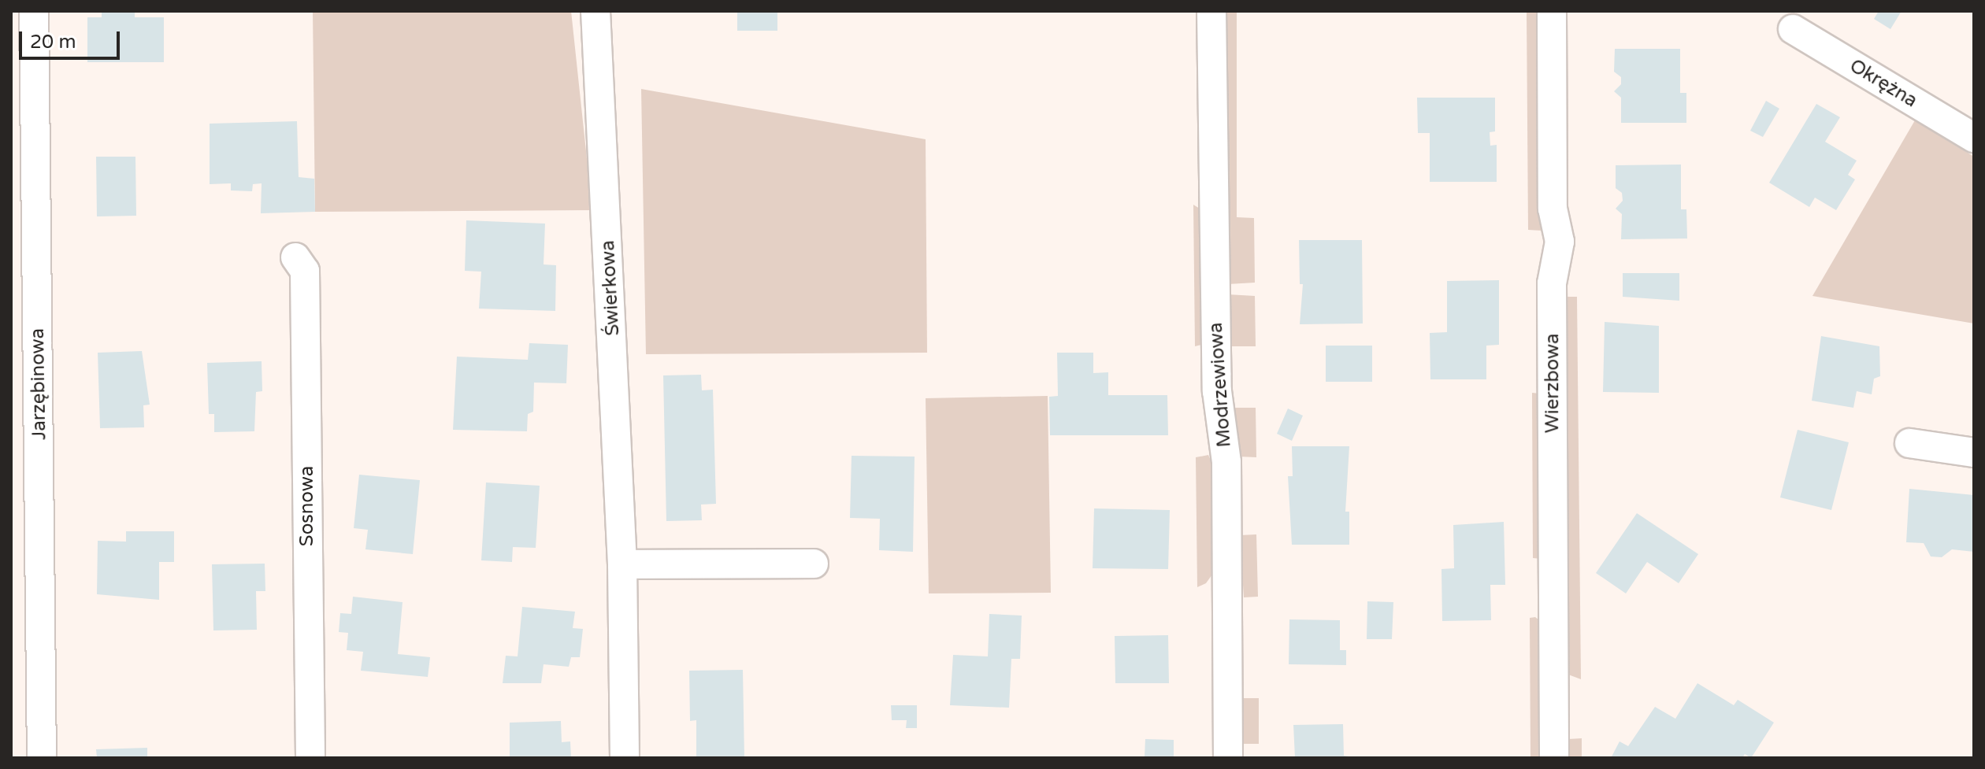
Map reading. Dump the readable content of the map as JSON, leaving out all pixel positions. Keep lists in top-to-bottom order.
{
  "streets": {
    "street": [
      "Okrężna",
      "Świerkowa",
      "Wierzbowa",
      "Jarzębinowa",
      "Modrzewiowa",
      "Sosnowa"
    ]
  },
  "scale_bar": "20 m"
}
